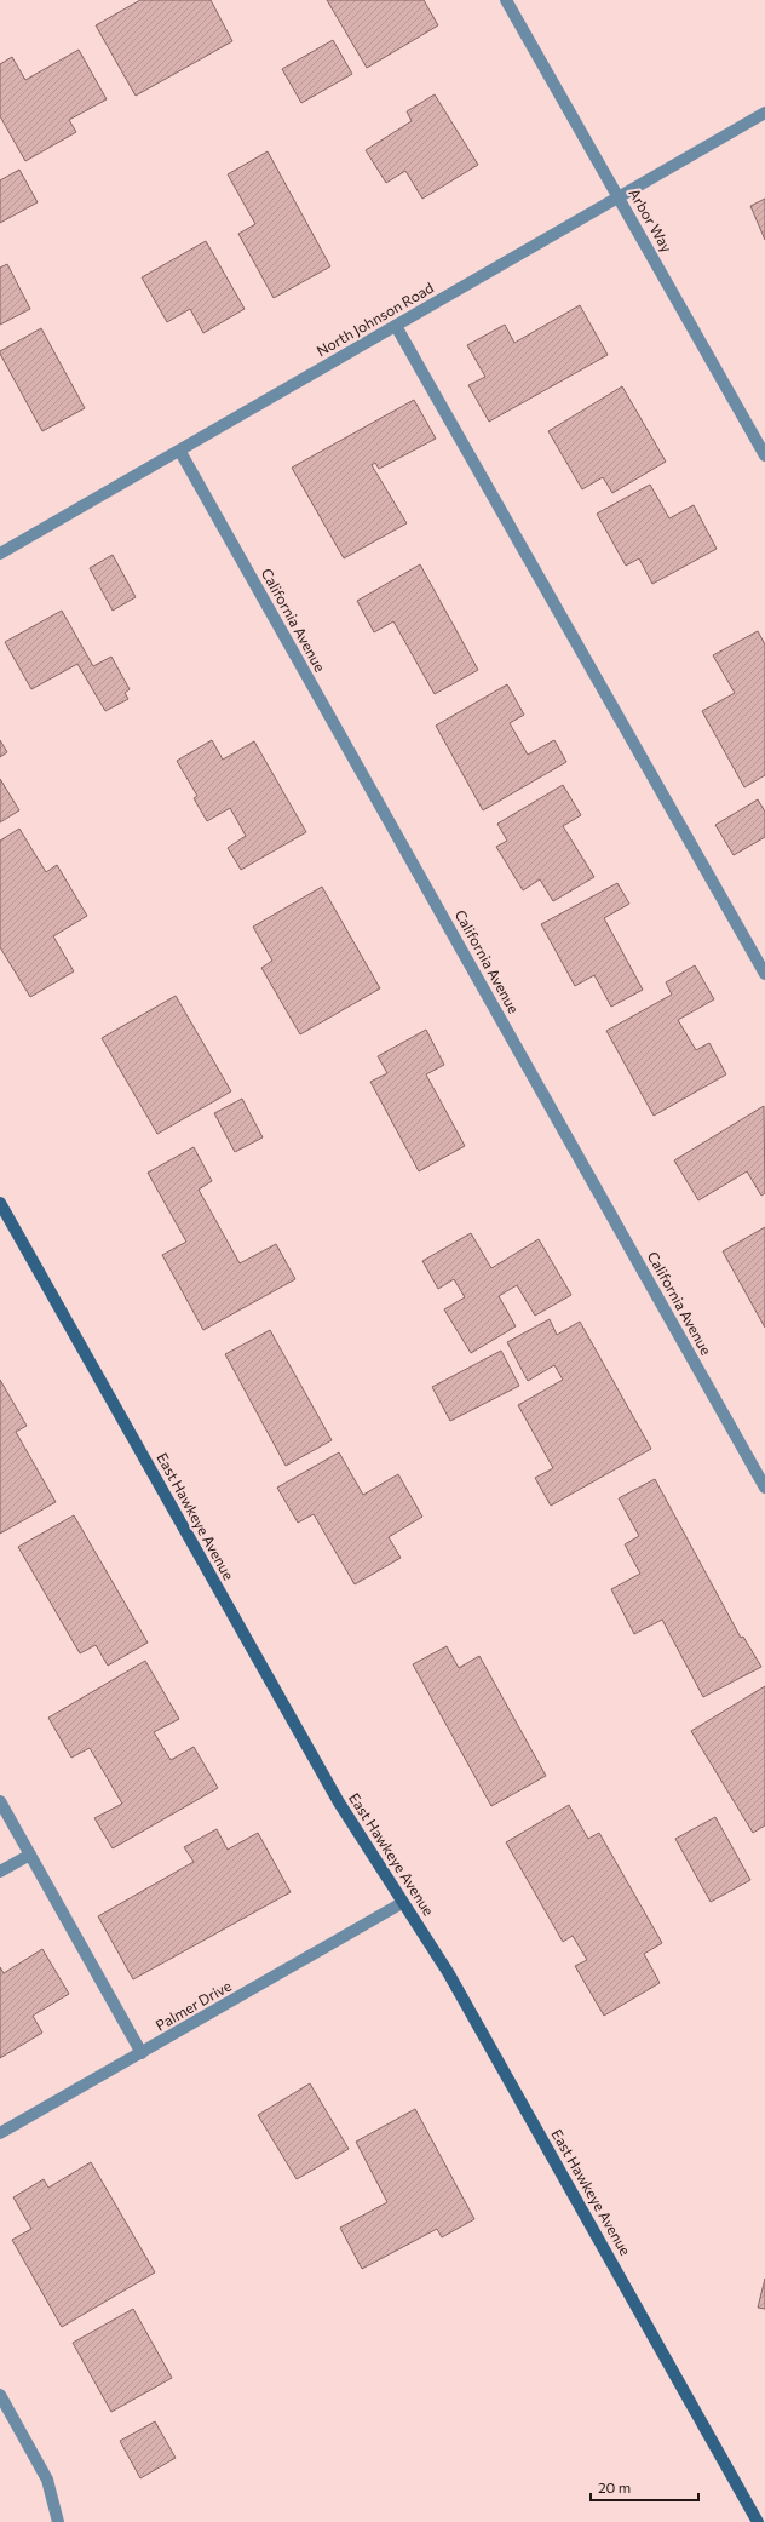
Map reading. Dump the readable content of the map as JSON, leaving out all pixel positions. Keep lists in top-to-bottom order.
{
  "streets": {
    "street": [
      "Arbor Way",
      "North Johnson Road",
      "California Avenue",
      "East Hawkeye Avenue",
      "Palmer Drive"
    ]
  },
  "crossings": [
    ["Arbor Way", "North Johnson Road"],
    ["North Johnson Road", "California Avenue"],
    ["East Hawkeye Avenue", "Palmer Drive"]
  ],
  "scale_bar": "20 m"
}
